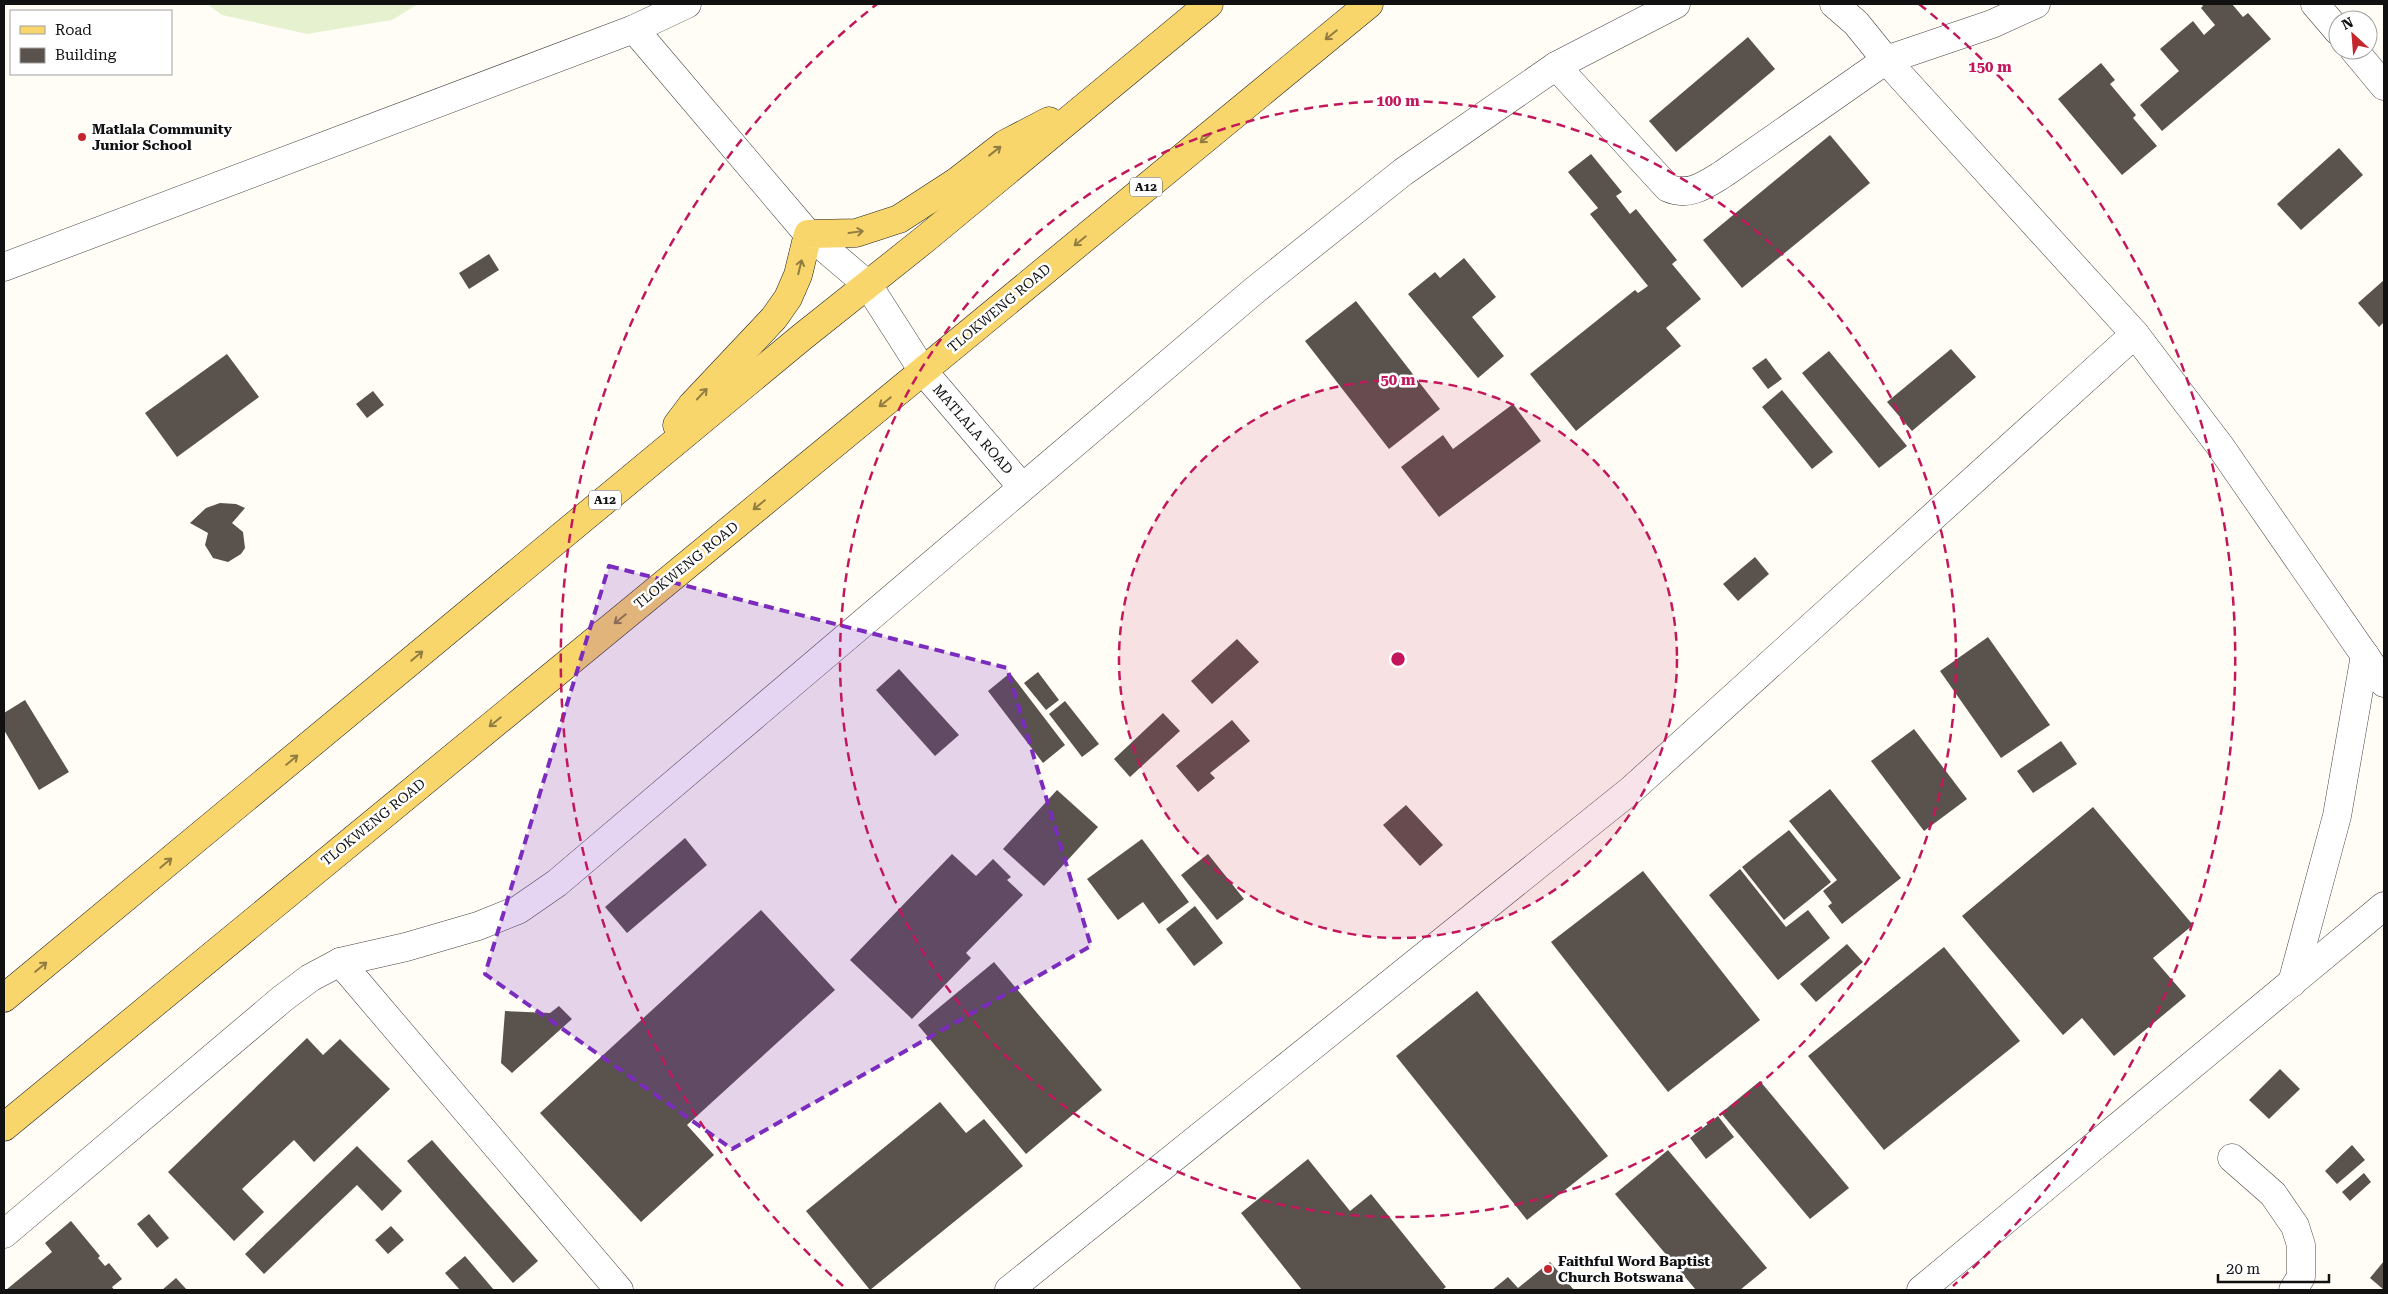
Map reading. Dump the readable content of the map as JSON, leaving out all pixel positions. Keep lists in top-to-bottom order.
{
  "streets": {
    "main road": ["A12", "TLOKWENG ROAD"],
    "street": ["MATLALA ROAD"]
  },
  "crossings": [
    ["A12", "MATLALA ROAD"],
    ["TLOKWENG ROAD", "MATLALA ROAD"]
  ],
  "places": ["Matlala Community Junior School", "Faithful Word Baptist Church Botswana"],
  "legend": ["Road", "Building"],
  "scale_bar": "20 m",
  "north": "top left",
  "rings": ["150 m", "100 m", "50 m"]
}
